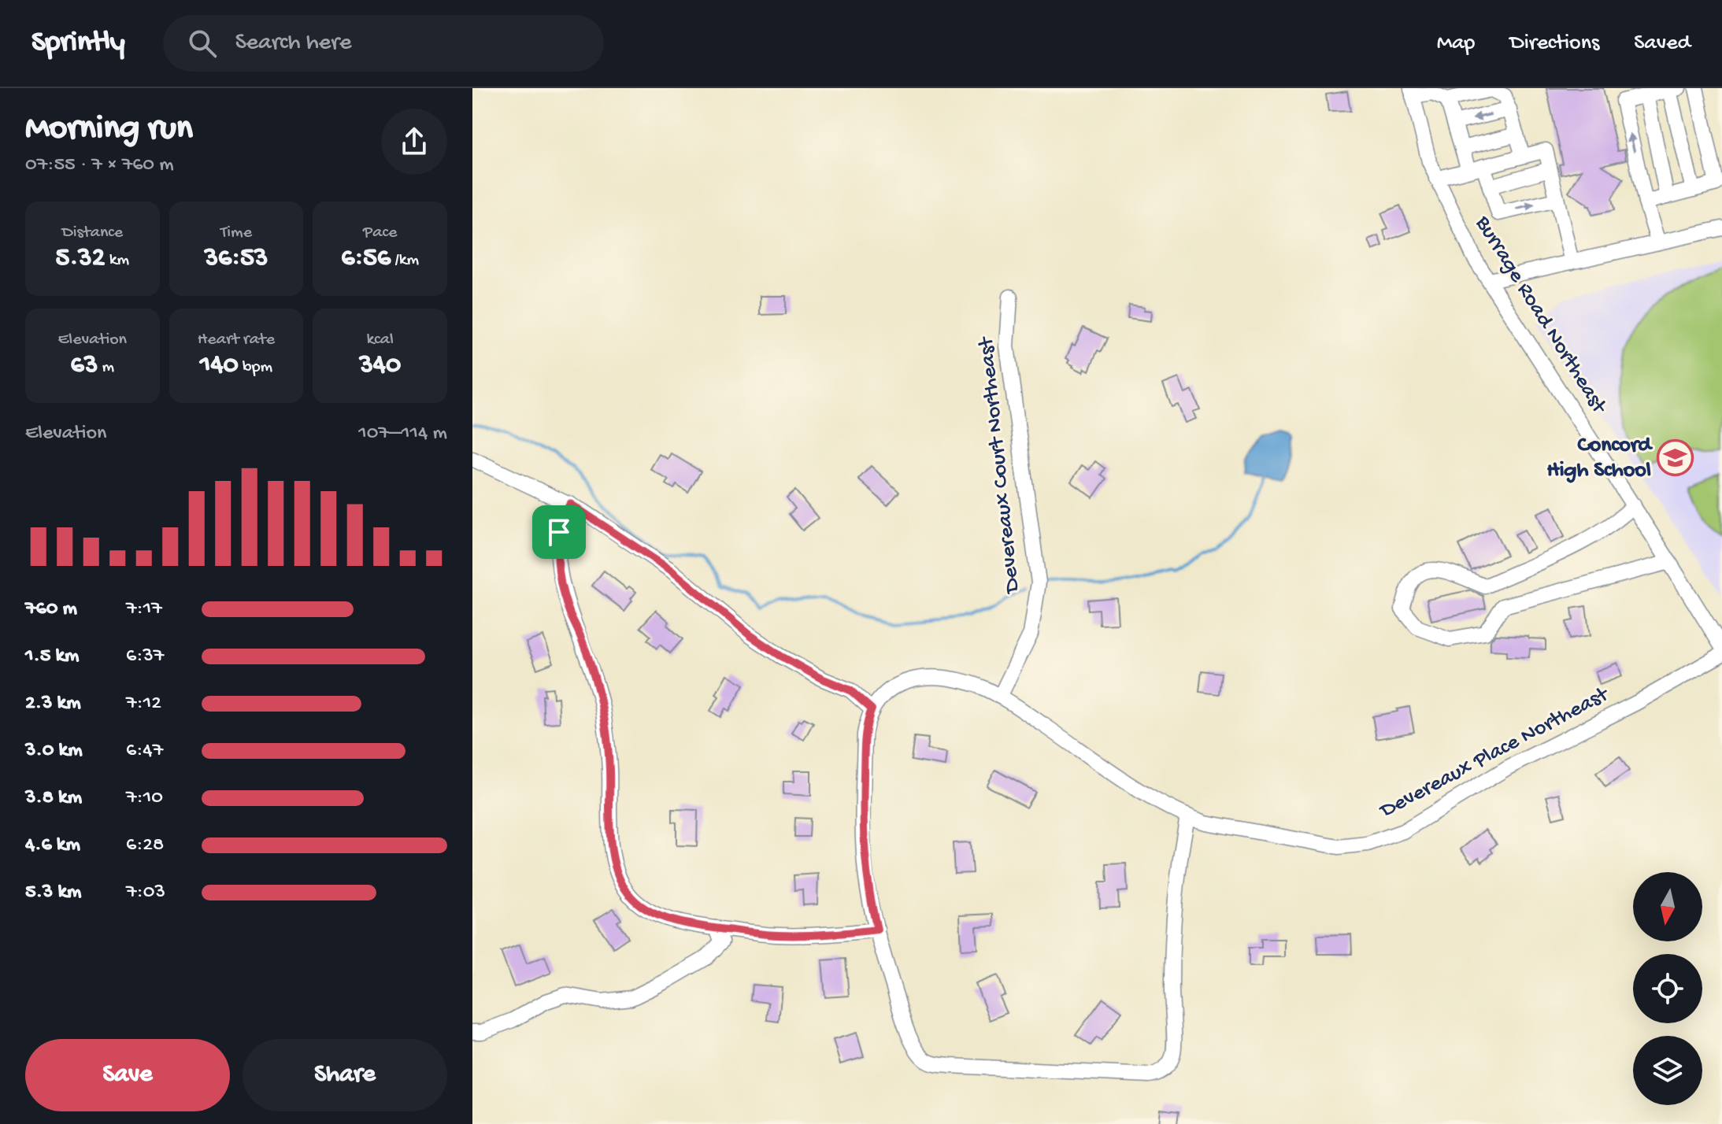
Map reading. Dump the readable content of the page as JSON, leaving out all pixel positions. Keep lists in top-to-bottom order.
{
  "streets": {
    "street": ["Burrage Road Northeast", "Devereaux Court Northeast", "Devereaux Place Northeast"]
  },
  "crossings": [
    ["Devereaux Court Northeast", "Devereaux Place Northeast"]
  ],
  "places": {
    "school or university": ["Concord High School"]
  },
  "north": "bottom",
  "page": {
    "header": "Sprintly",
    "search": "Search here",
    "nav": ["Map", "Directions", "Saved"],
    "heading": ["Morning run", "07:55 · 7 × 760 m"],
    "stats": [
      ["Distance", "5.32 km"],
      ["Time", "36:53"],
      ["Pace", "6:56 /km"],
      ["Elevation", "63 m"],
      ["Heart rate", "140 bpm"],
      ["kcal", "340"]
    ],
    "chart": ["Elevation", "107–114 m"],
    "list": [
      {
        "name": "760 m",
        "note": "7:17"
      },
      {
        "name": "1.5 km",
        "note": "6:37"
      },
      {
        "name": "2.3 km",
        "note": "7:12"
      },
      {
        "name": "3.0 km",
        "note": "6:47"
      },
      {
        "name": "3.8 km",
        "note": "7:10"
      },
      {
        "name": "4.6 km",
        "note": "6:28"
      },
      {
        "name": "5.3 km",
        "note": "7:03"
      }
    ],
    "buttons": ["Save", "Share"]
  }
}
